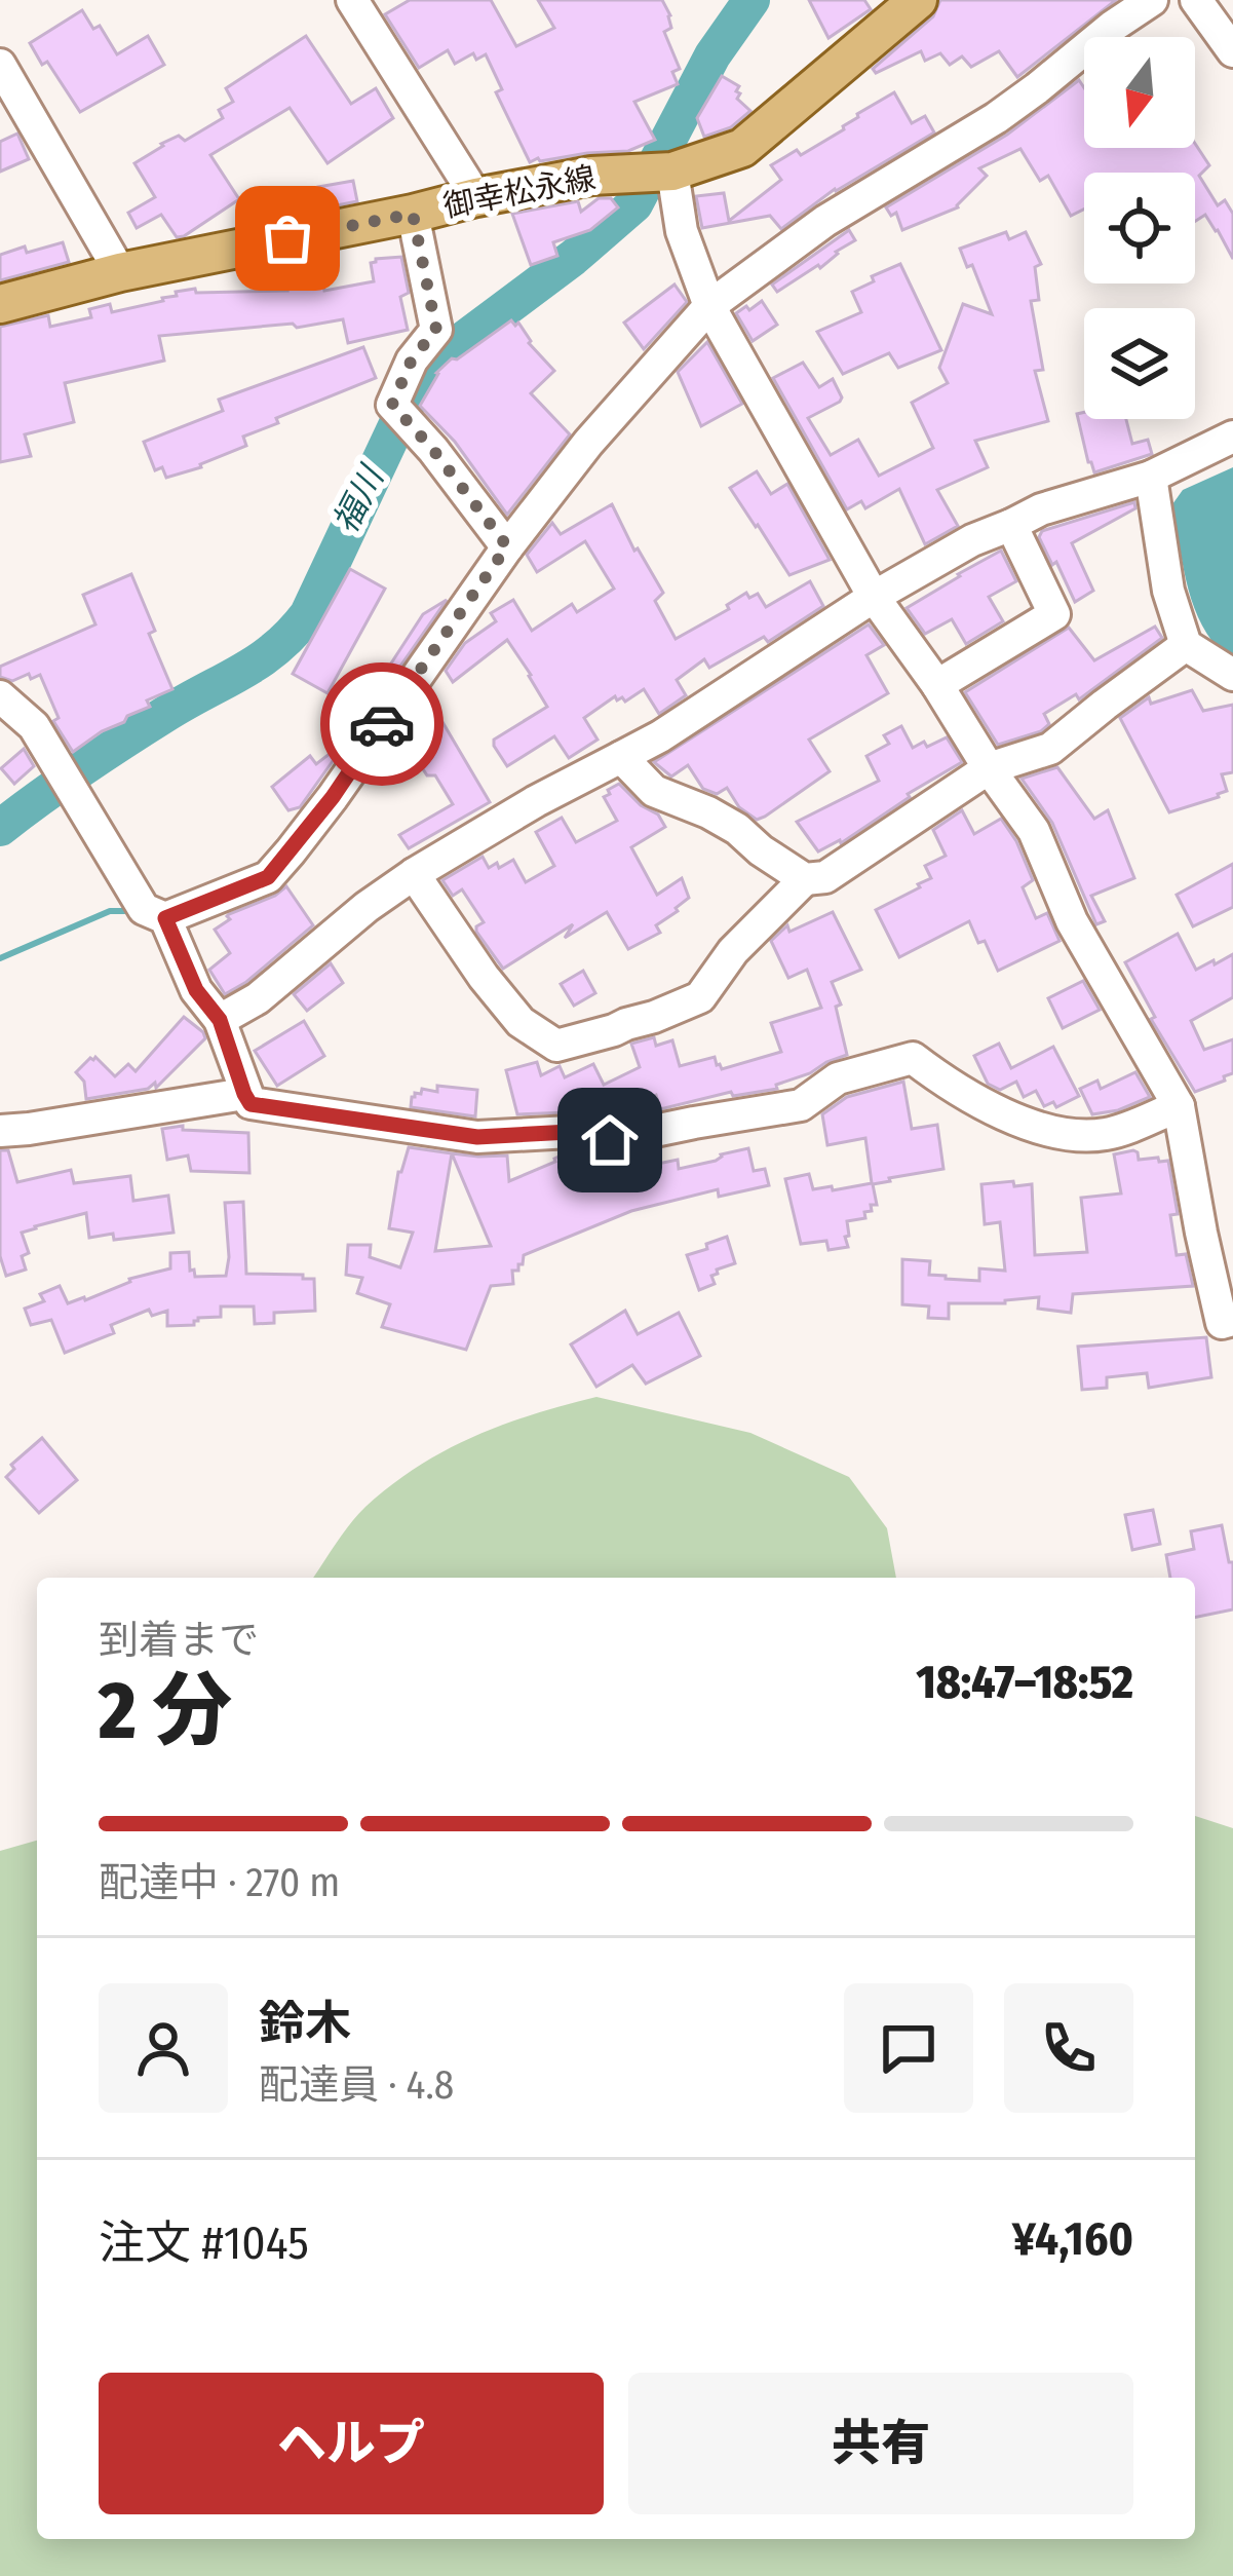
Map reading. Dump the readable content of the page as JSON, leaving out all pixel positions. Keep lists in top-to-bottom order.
{
  "streets": {
    "main road": ["御幸松永線"]
  },
  "water": ["福川"],
  "north": "bottom",
  "page": {
    "heading": ["2 分", "到着まで", "18:47–18:52"],
    "panel": [
      "鈴木",
      "配達員 · 4.8",
      "注文 #1045",
      "¥4,160"
    ],
    "bar": "配達中 · 270 m",
    "buttons": ["ヘルプ", "共有"]
  }
}
